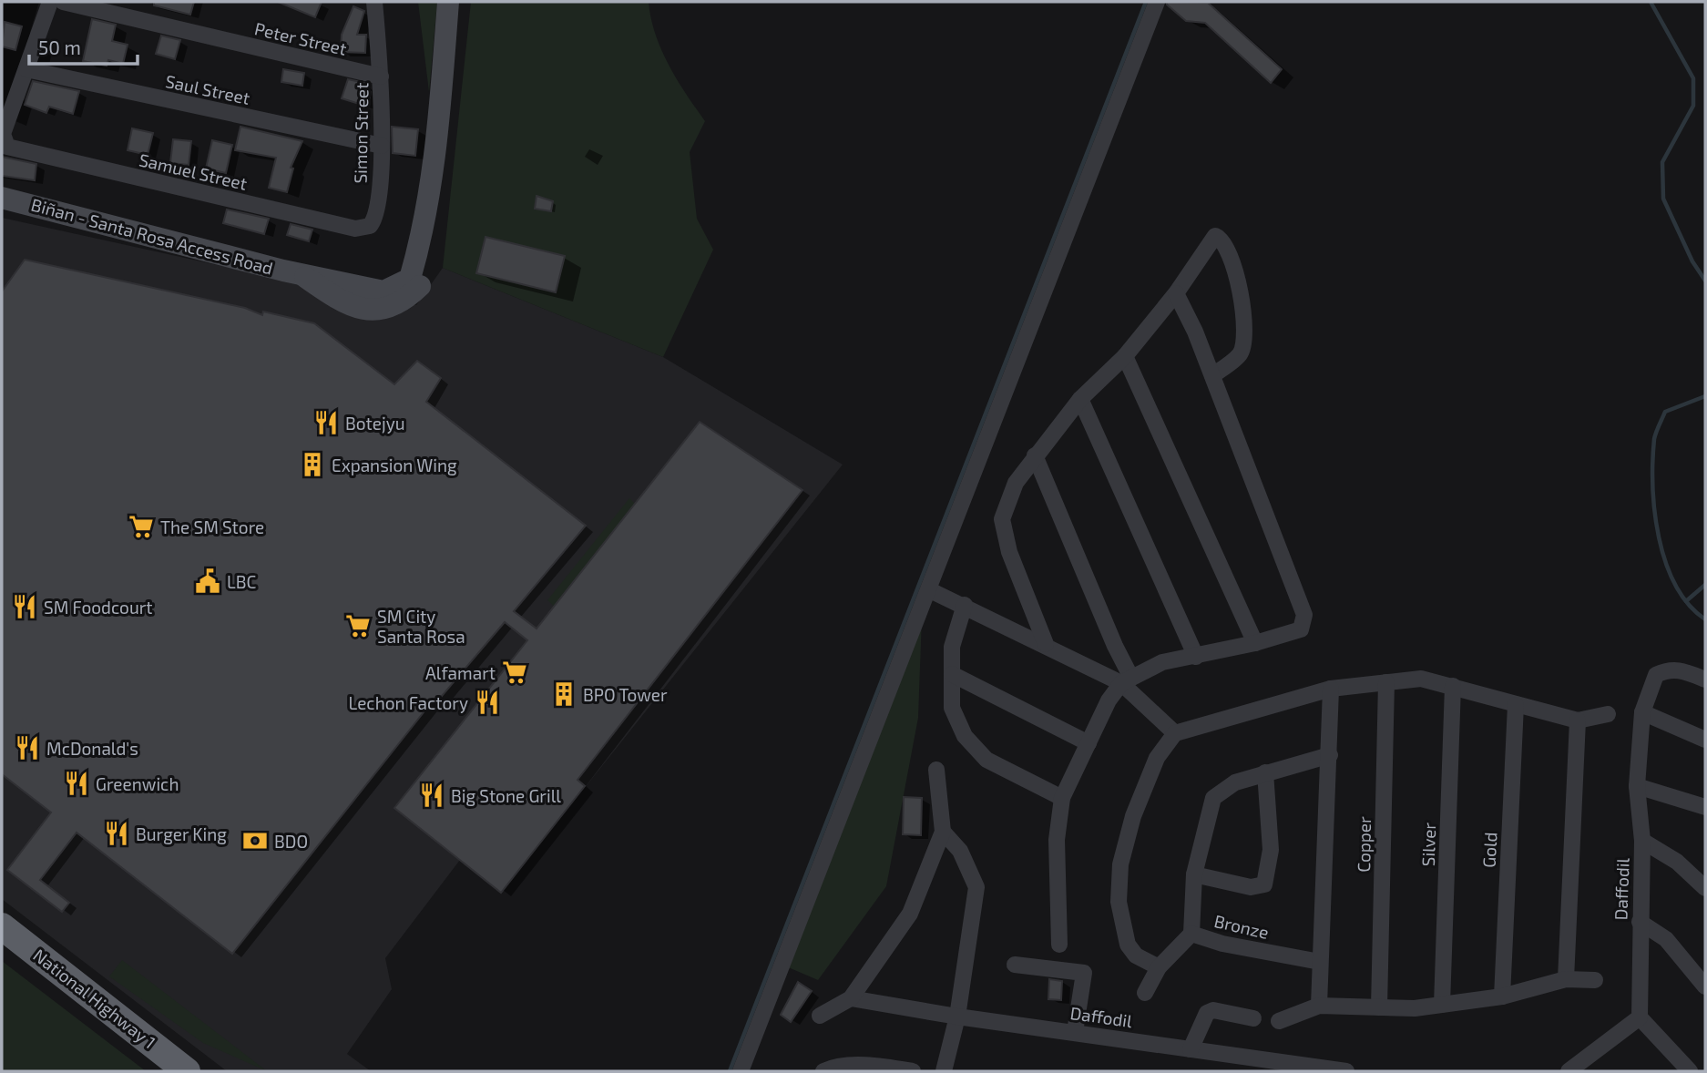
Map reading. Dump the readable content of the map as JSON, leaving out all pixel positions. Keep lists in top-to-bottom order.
{
  "streets": {
    "highway": ["National Highway 1"],
    "main road": ["Biñan - Santa Rosa Access Road"],
    "street": [
      "Peter Street",
      "Saul Street",
      "Simon Street",
      "Samuel Street",
      "Copper",
      "Silver",
      "Gold",
      "Daffodil",
      "Bronze"
    ]
  },
  "crossings": [
    ["Peter Street", "Simon Street"],
    ["Saul Street", "Simon Street"],
    ["Saul Street", "Samuel Street"],
    ["Simon Street", "Samuel Street"]
  ],
  "places": {
    "restaurant": [
      "Botejyu",
      "SM Foodcourt",
      "Lechon Factory",
      "McDonald's",
      "Greenwich",
      "Big Stone Grill",
      "Burger King"
    ],
    "building": ["Expansion Wing", "BPO Tower"],
    "supermarket": ["The SM Store", "SM City Santa Rosa", "Alfamart"],
    "public building": ["LBC"],
    "bank": ["BDO"]
  },
  "scale_bar": "50 m"
}
